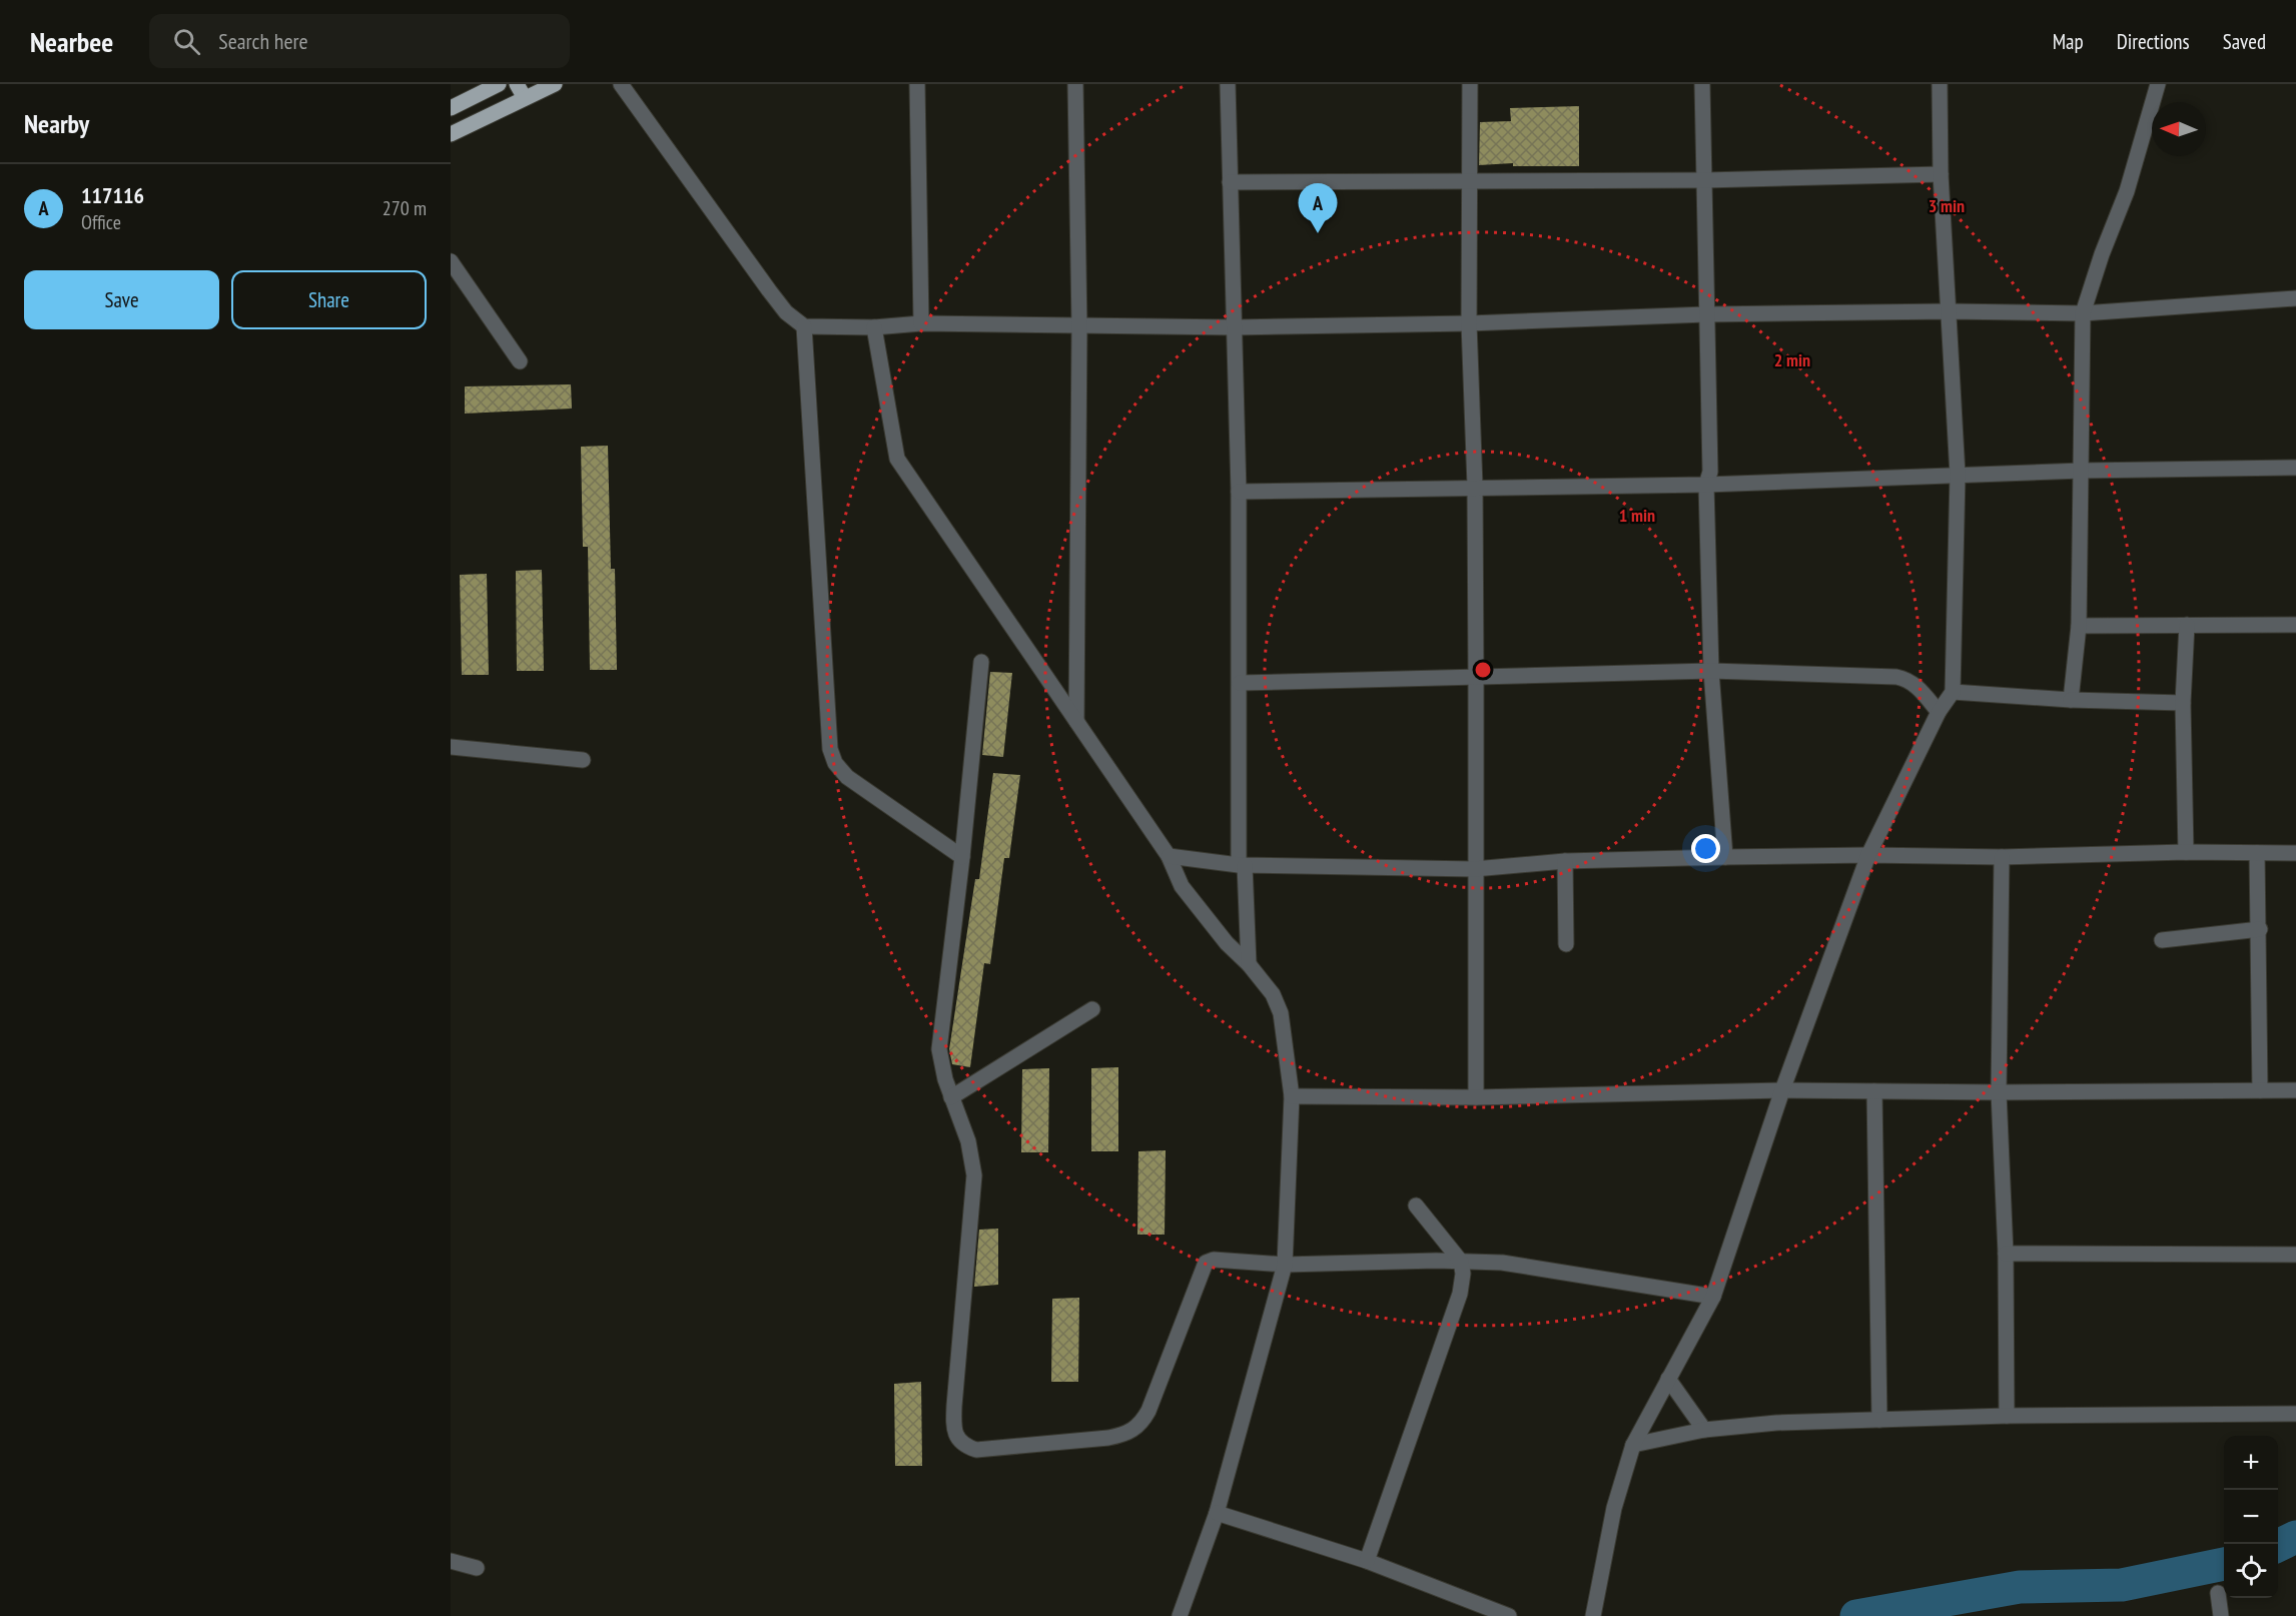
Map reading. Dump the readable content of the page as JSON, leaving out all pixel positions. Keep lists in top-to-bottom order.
{
  "north": "left",
  "page": {
    "header": "Nearbee",
    "search": "Search here",
    "nav": ["Map", "Directions", "Saved"],
    "heading": "Nearby",
    "list": [
      {
        "mark": "A",
        "name": "117116",
        "note": "Office",
        "value": "270 m"
      }
    ],
    "pins": "A",
    "buttons": ["Save", "Share"],
    "map_buttons": ["+", "−"]
  },
  "rings": ["3 min", "2 min", "1 min"]
}
